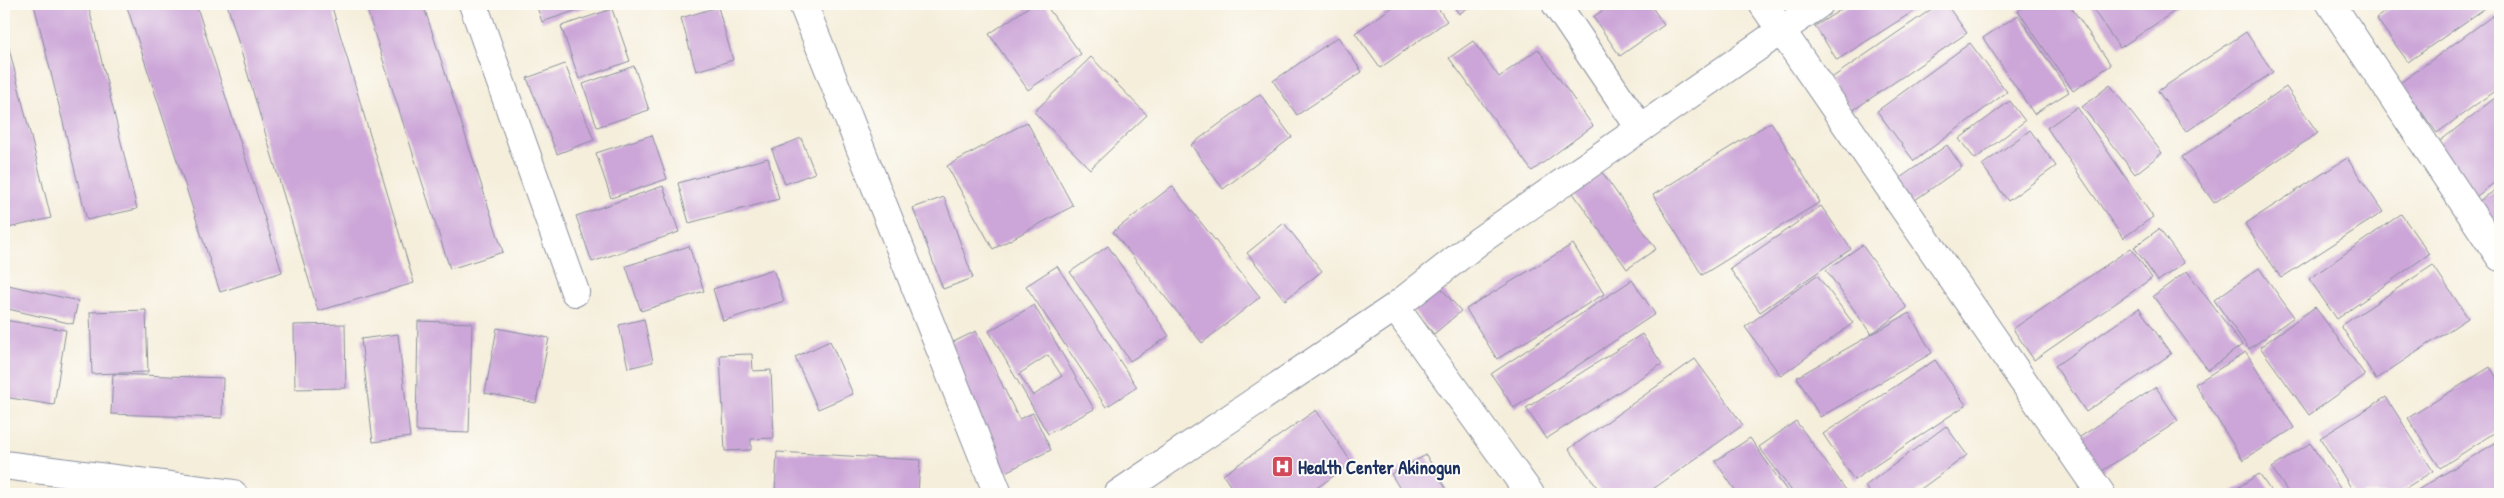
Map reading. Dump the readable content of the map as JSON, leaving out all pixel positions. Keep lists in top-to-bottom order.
{
  "places": {
    "hospital": ["Health Center Akinogun"]
  }
}
